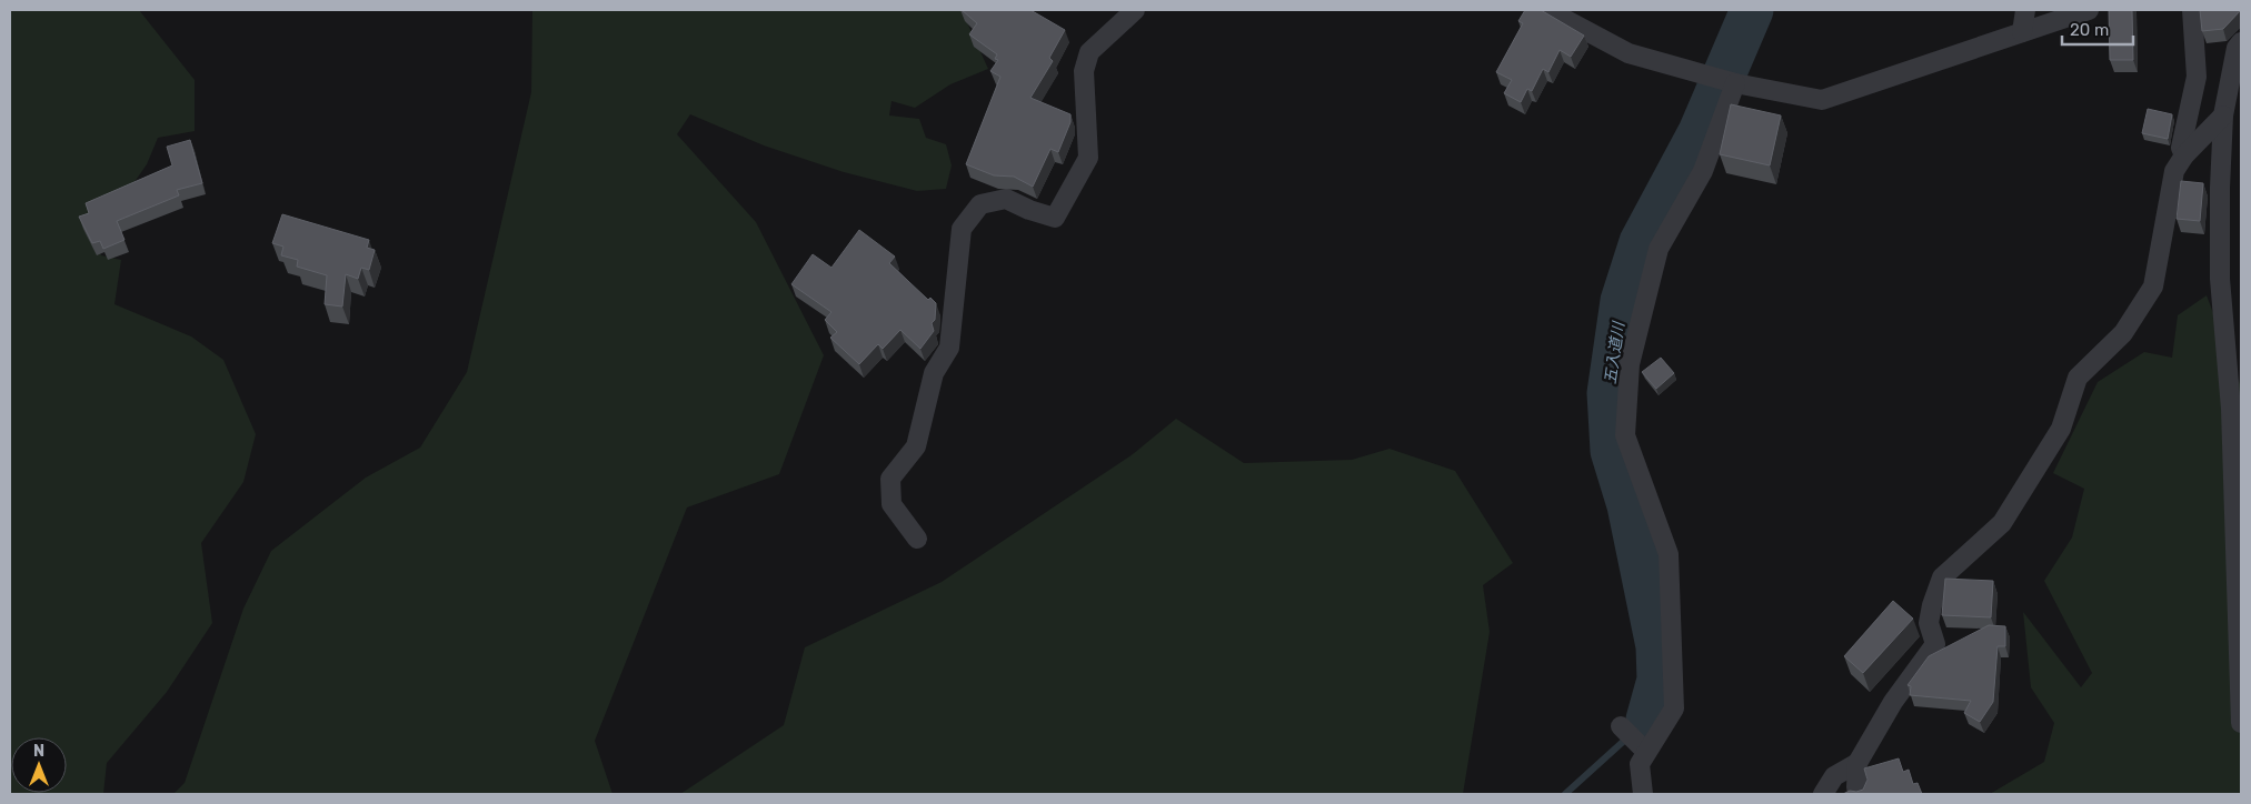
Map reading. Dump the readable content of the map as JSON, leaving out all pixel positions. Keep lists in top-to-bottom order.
{
  "water": ["五入道川"],
  "scale_bar": "20 m",
  "north": "top"
}
